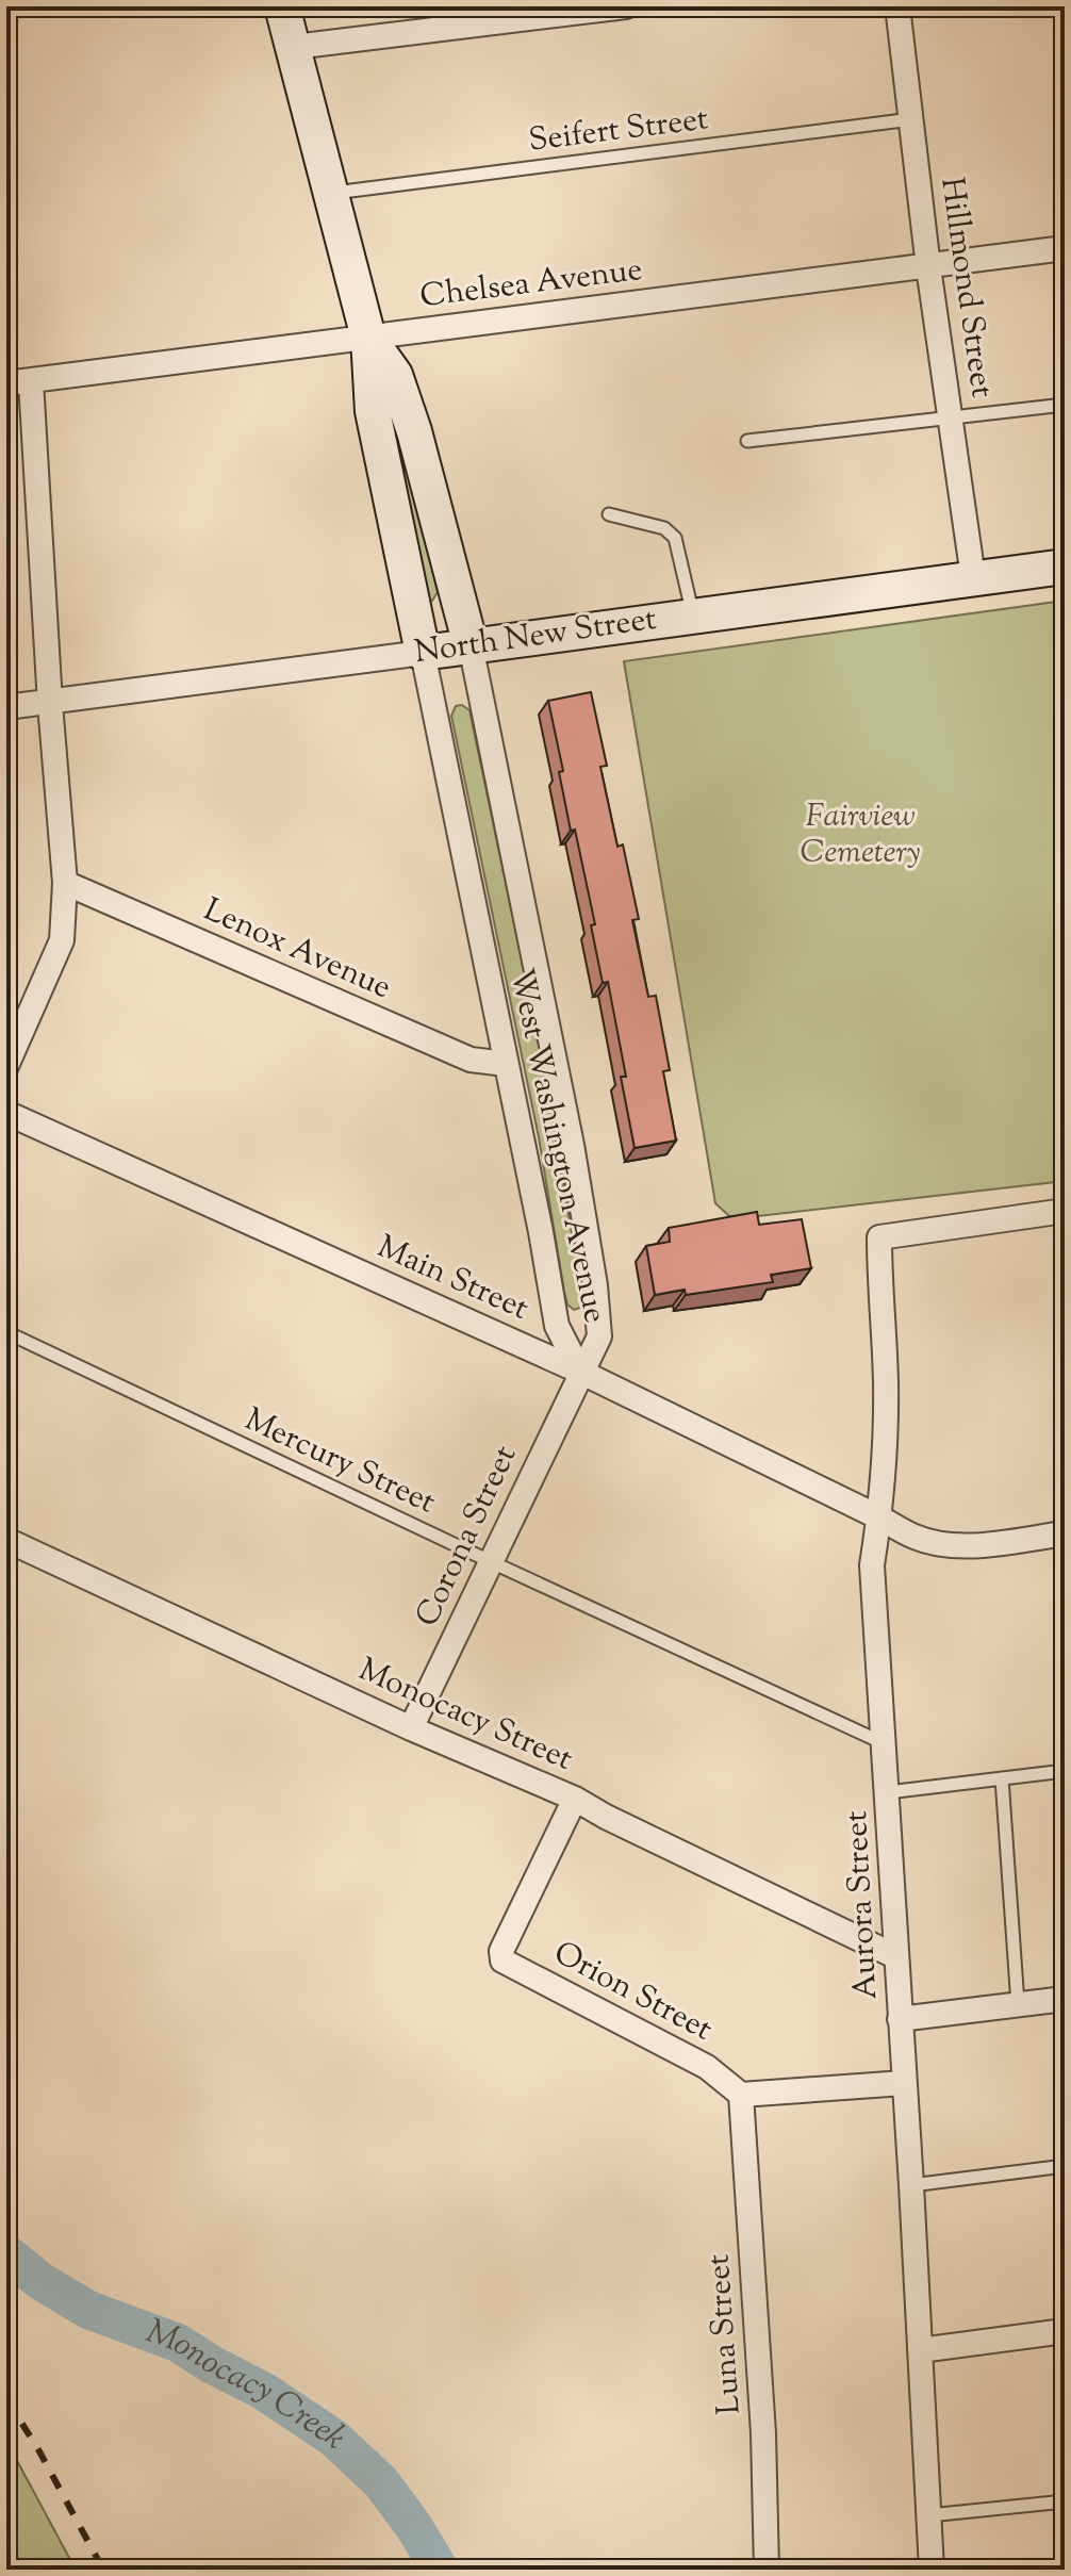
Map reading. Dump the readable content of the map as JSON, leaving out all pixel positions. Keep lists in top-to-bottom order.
{
  "streets": {
    "street": [
      "Chelsea Avenue",
      "Hillmond Street",
      "North New Street",
      "Lenox Avenue",
      "West Washington Avenue",
      "Main Street",
      "Corona Street",
      "Monocacy Street",
      "Aurora Street",
      "Orion Street",
      "Luna Street"
    ],
    "lane": ["Seifert Street", "Mercury Street"]
  },
  "crossings": [
    ["Seifert Street", "Hillmond Street"],
    ["Chelsea Avenue", "Hillmond Street"],
    ["Hillmond Street", "North New Street"],
    ["North New Street", "West Washington Avenue"],
    ["Lenox Avenue", "West Washington Avenue"],
    ["West Washington Avenue", "Main Street"],
    ["West Washington Avenue", "Corona Street"],
    ["Main Street", "Corona Street"],
    ["Main Street", "Aurora Street"],
    ["Mercury Street", "Corona Street"],
    ["Mercury Street", "Aurora Street"],
    ["Corona Street", "Monocacy Street"],
    ["Monocacy Street", "Aurora Street"],
    ["Monocacy Street", "Orion Street"],
    ["Orion Street", "Luna Street"]
  ],
  "water": ["Monocacy Creek"],
  "parks": ["Fairview Cemetery"]
}
